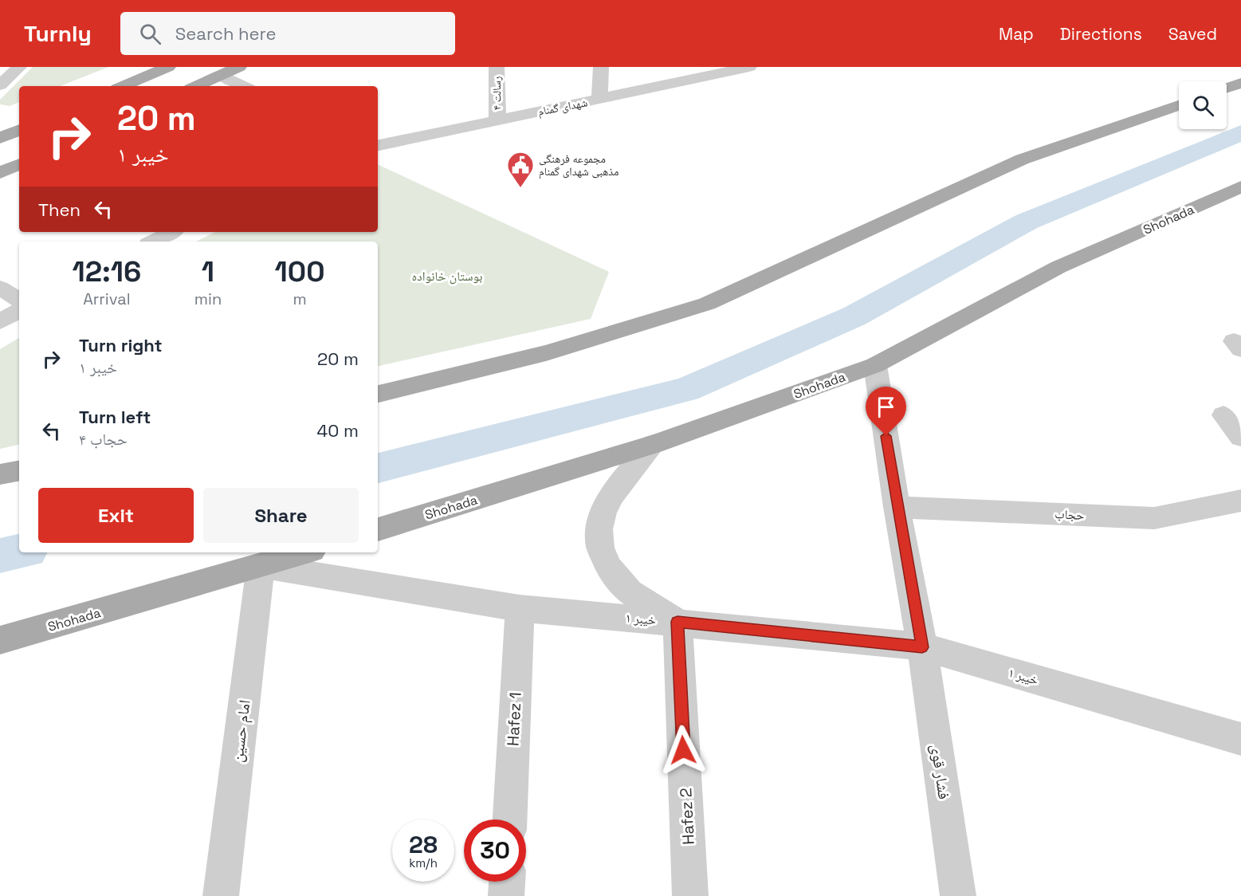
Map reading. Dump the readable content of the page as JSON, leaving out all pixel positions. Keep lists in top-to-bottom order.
{
  "streets": {
    "main road": ["Shohada"],
    "street": [
      "رسالت ۴",
      "شهدای گمنام",
      "حجاب",
      "خیبر ۱",
      "Hafez 1",
      "امام حسین",
      "فشار قوی",
      "Hafez 2"
    ]
  },
  "crossings": [
    ["رسالت ۴", "شهدای گمنام"],
    ["Shohada", "خیبر ۱"],
    ["Shohada", "امام حسین"],
    ["Shohada", "فشار قوی"],
    ["حجاب", "فشار قوی"],
    ["خیبر ۱", "Hafez 1"],
    ["خیبر ۱", "امام حسین"],
    ["خیبر ۱", "فشار قوی"],
    ["خیبر ۱", "Hafez 2"]
  ],
  "parks": ["بوستان خانواده"],
  "places": {
    "public building": ["مجموعه فرهنگی مذهبی شهدای گمنام"]
  },
  "page": {
    "header": "Turnly",
    "search": "Search here",
    "nav": ["Map", "Directions", "Saved"],
    "turn": ["20 m", "خیبر ۱"],
    "then": "Then",
    "eta": [
      "12:16",
      "Arrival",
      "1",
      "min",
      "100",
      "m"
    ],
    "list": [
      {
        "name": "Turn right",
        "note": "خیبر ۱",
        "value": "20 m"
      },
      {
        "name": "Turn left",
        "note": "حجاب ۴",
        "value": "40 m"
      }
    ],
    "buttons": ["Exit", "Share"],
    "speed": "28 km/h",
    "limit": "30"
  }
}
